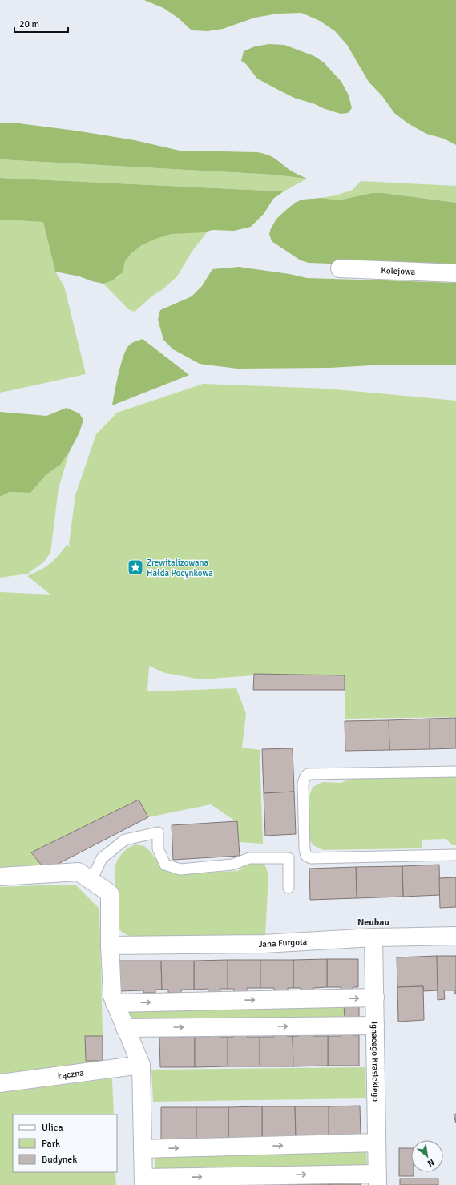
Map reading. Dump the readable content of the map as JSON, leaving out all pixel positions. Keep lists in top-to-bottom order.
{
  "streets": {
    "street": [
      "Kolejowa",
      "Jana Furgoła",
      "Ignacego Krasickiego",
      "Łączna"
    ]
  },
  "crossings": [
    ["Jana Furgoła", "Ignacego Krasickiego"]
  ],
  "districts": ["Neubau"],
  "places": {
    "place": ["Zrewitalizowana Hałda Pocynkowa"]
  },
  "legend": ["Ulica", "Park", "Budynek"],
  "scale_bar": "20 m",
  "north": "bottom right"
}
